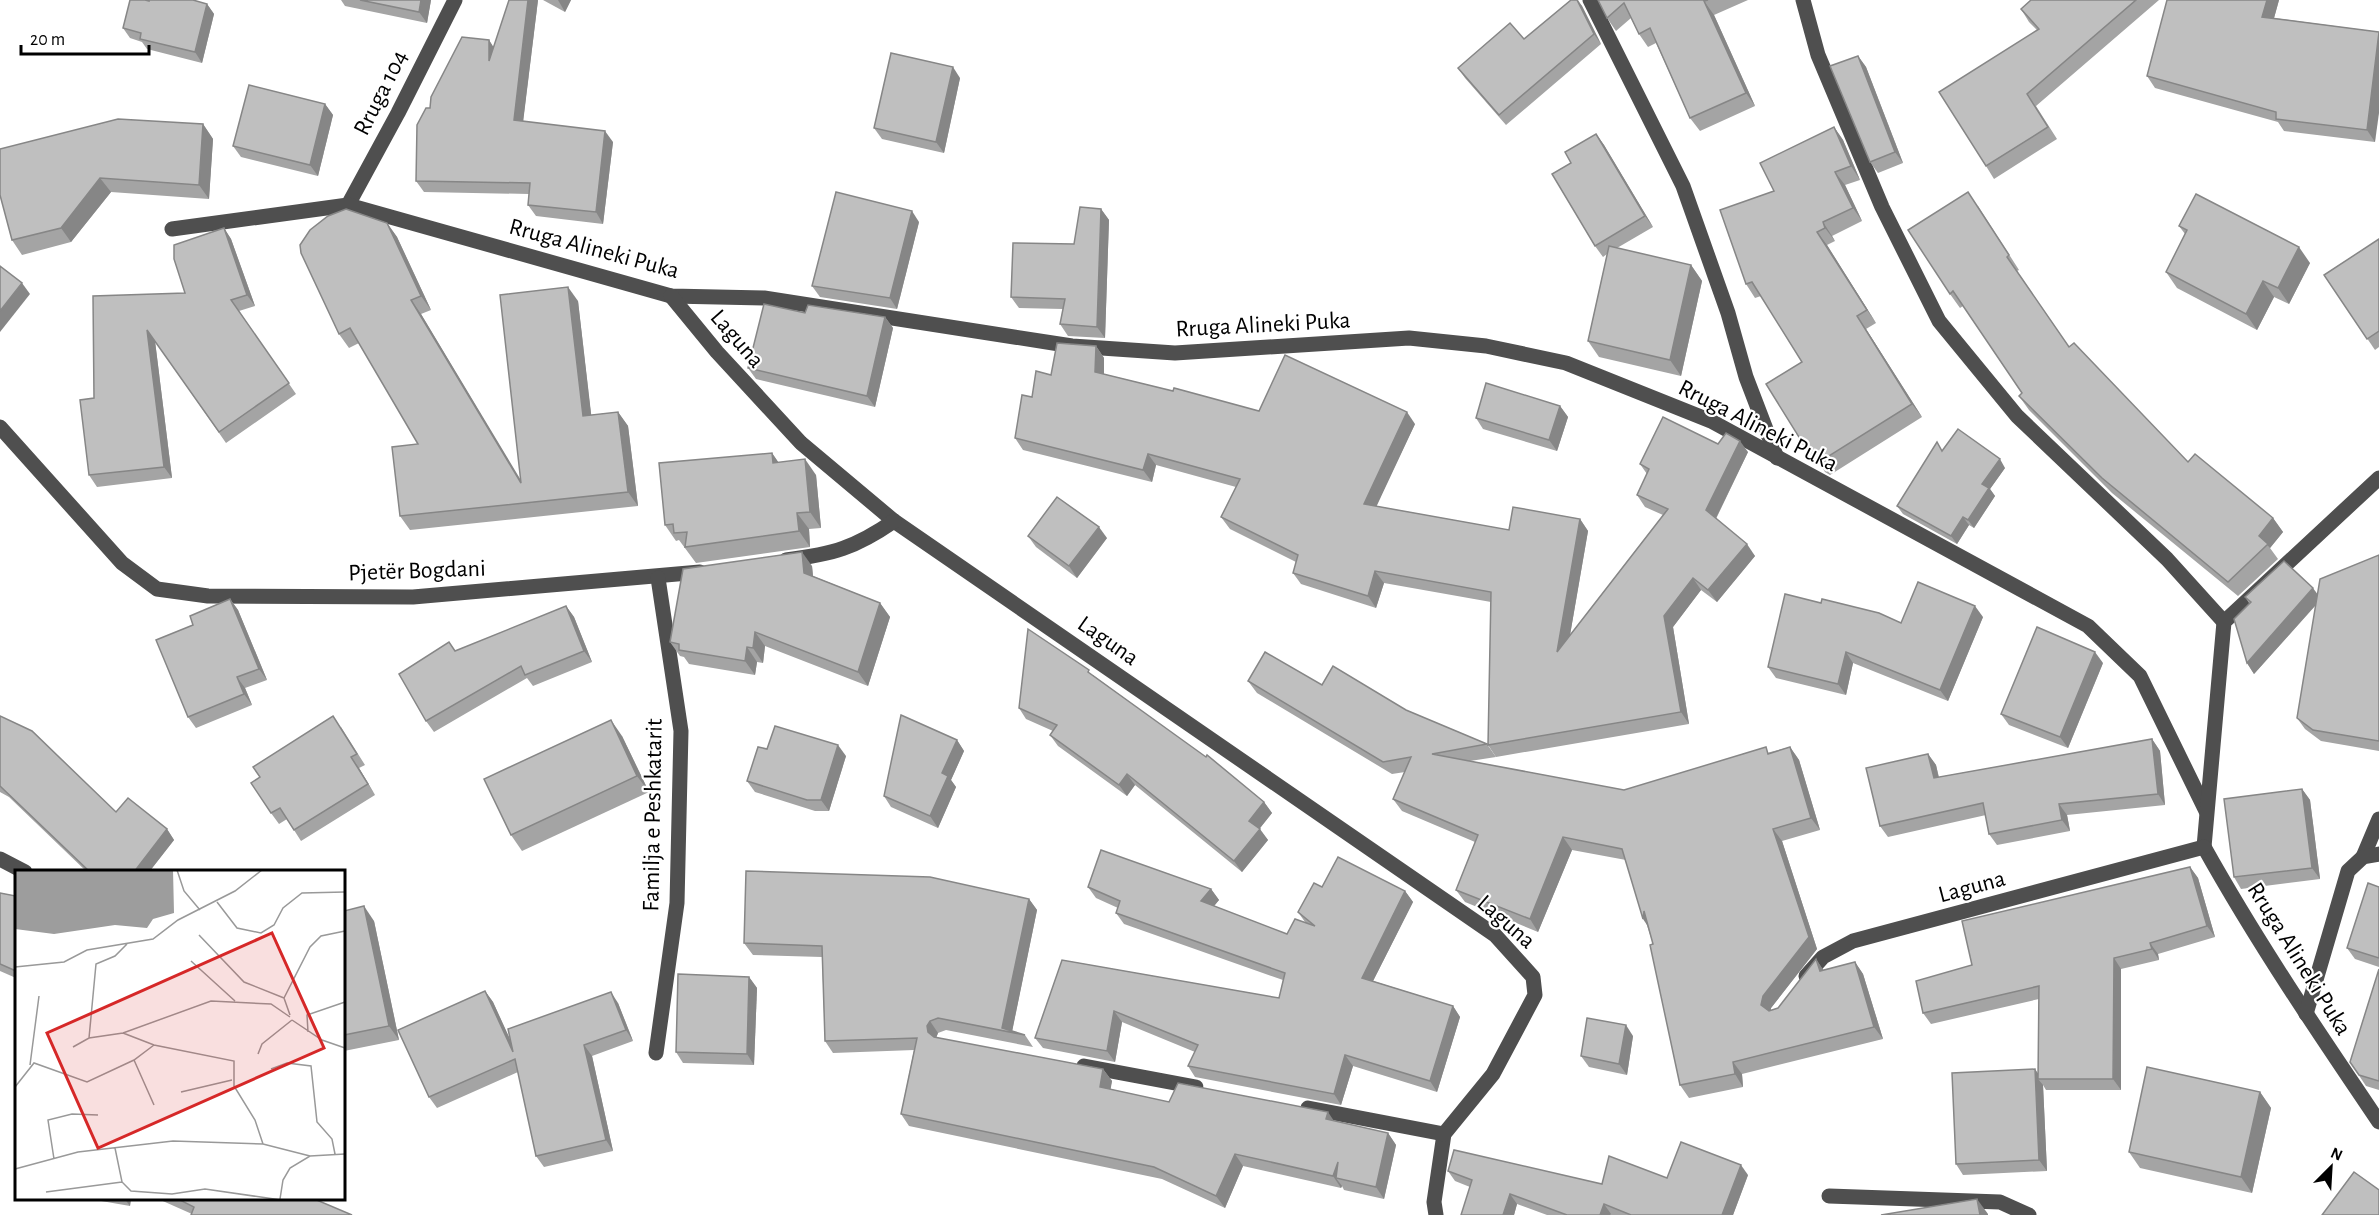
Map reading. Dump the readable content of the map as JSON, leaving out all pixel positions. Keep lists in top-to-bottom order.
{
  "streets": {
    "street": [
      "Rruga 104",
      "Rruga Alineki Puka",
      "Laguna",
      "Pjetër Bogdani",
      "Familja e Peshkatarit"
    ]
  },
  "crossings": [
    ["Rruga 104", "Rruga Alineki Puka"],
    ["Rruga Alineki Puka", "Laguna"],
    ["Pjetër Bogdani", "Familja e Peshkatarit"]
  ],
  "scale_bar": "20 m",
  "north": "top right"
}
